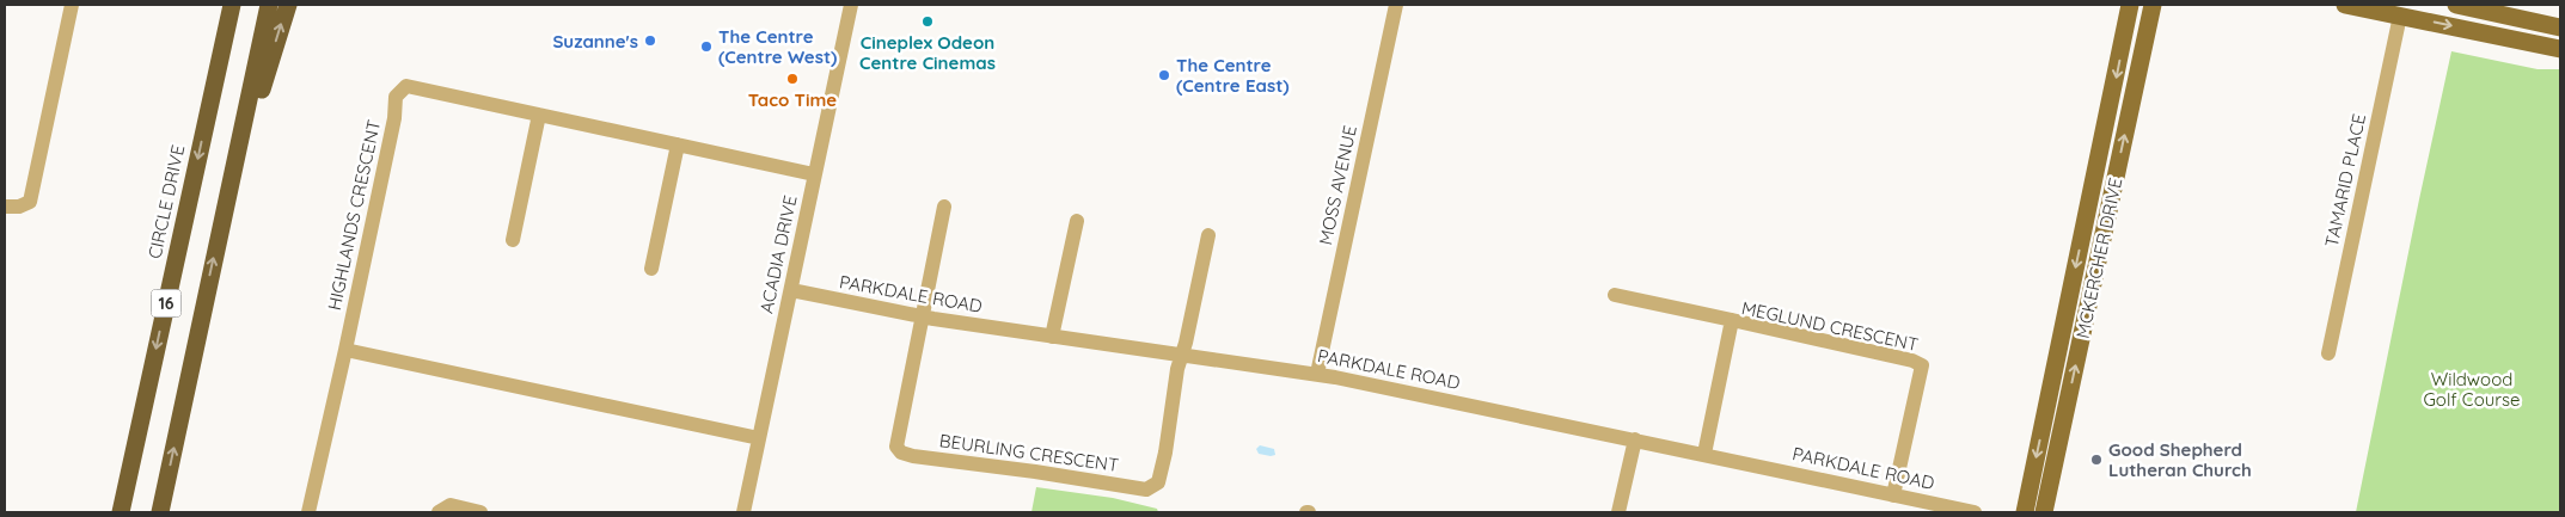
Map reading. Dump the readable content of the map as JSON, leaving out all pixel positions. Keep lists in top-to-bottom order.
{
  "streets": {
    "highway": ["CIRCLE DRIVE", "16"],
    "main road": ["MCKERCHER DRIVE"],
    "street": [
      "TAMARID PLACE",
      "MOSS AVENUE",
      "HIGHLANDS CRESCENT",
      "ACADIA DRIVE",
      "PARKDALE ROAD",
      "MEGLUND CRESCENT",
      "BEURLING CRESCENT"
    ]
  },
  "crossings": [
    ["MOSS AVENUE", "PARKDALE ROAD"],
    ["HIGHLANDS CRESCENT", "ACADIA DRIVE"],
    ["ACADIA DRIVE", "PARKDALE ROAD"],
    ["PARKDALE ROAD", "MEGLUND CRESCENT"],
    ["PARKDALE ROAD", "BEURLING CRESCENT"]
  ],
  "parks": ["Wildwood Golf Course"],
  "places": [
    "Cineplex Odeon Centre Cinemas",
    "Suzanne's",
    "The Centre (Centre West)",
    "The Centre (Centre East)",
    "Taco Time",
    "Good Shepherd Lutheran Church"
  ]
}
